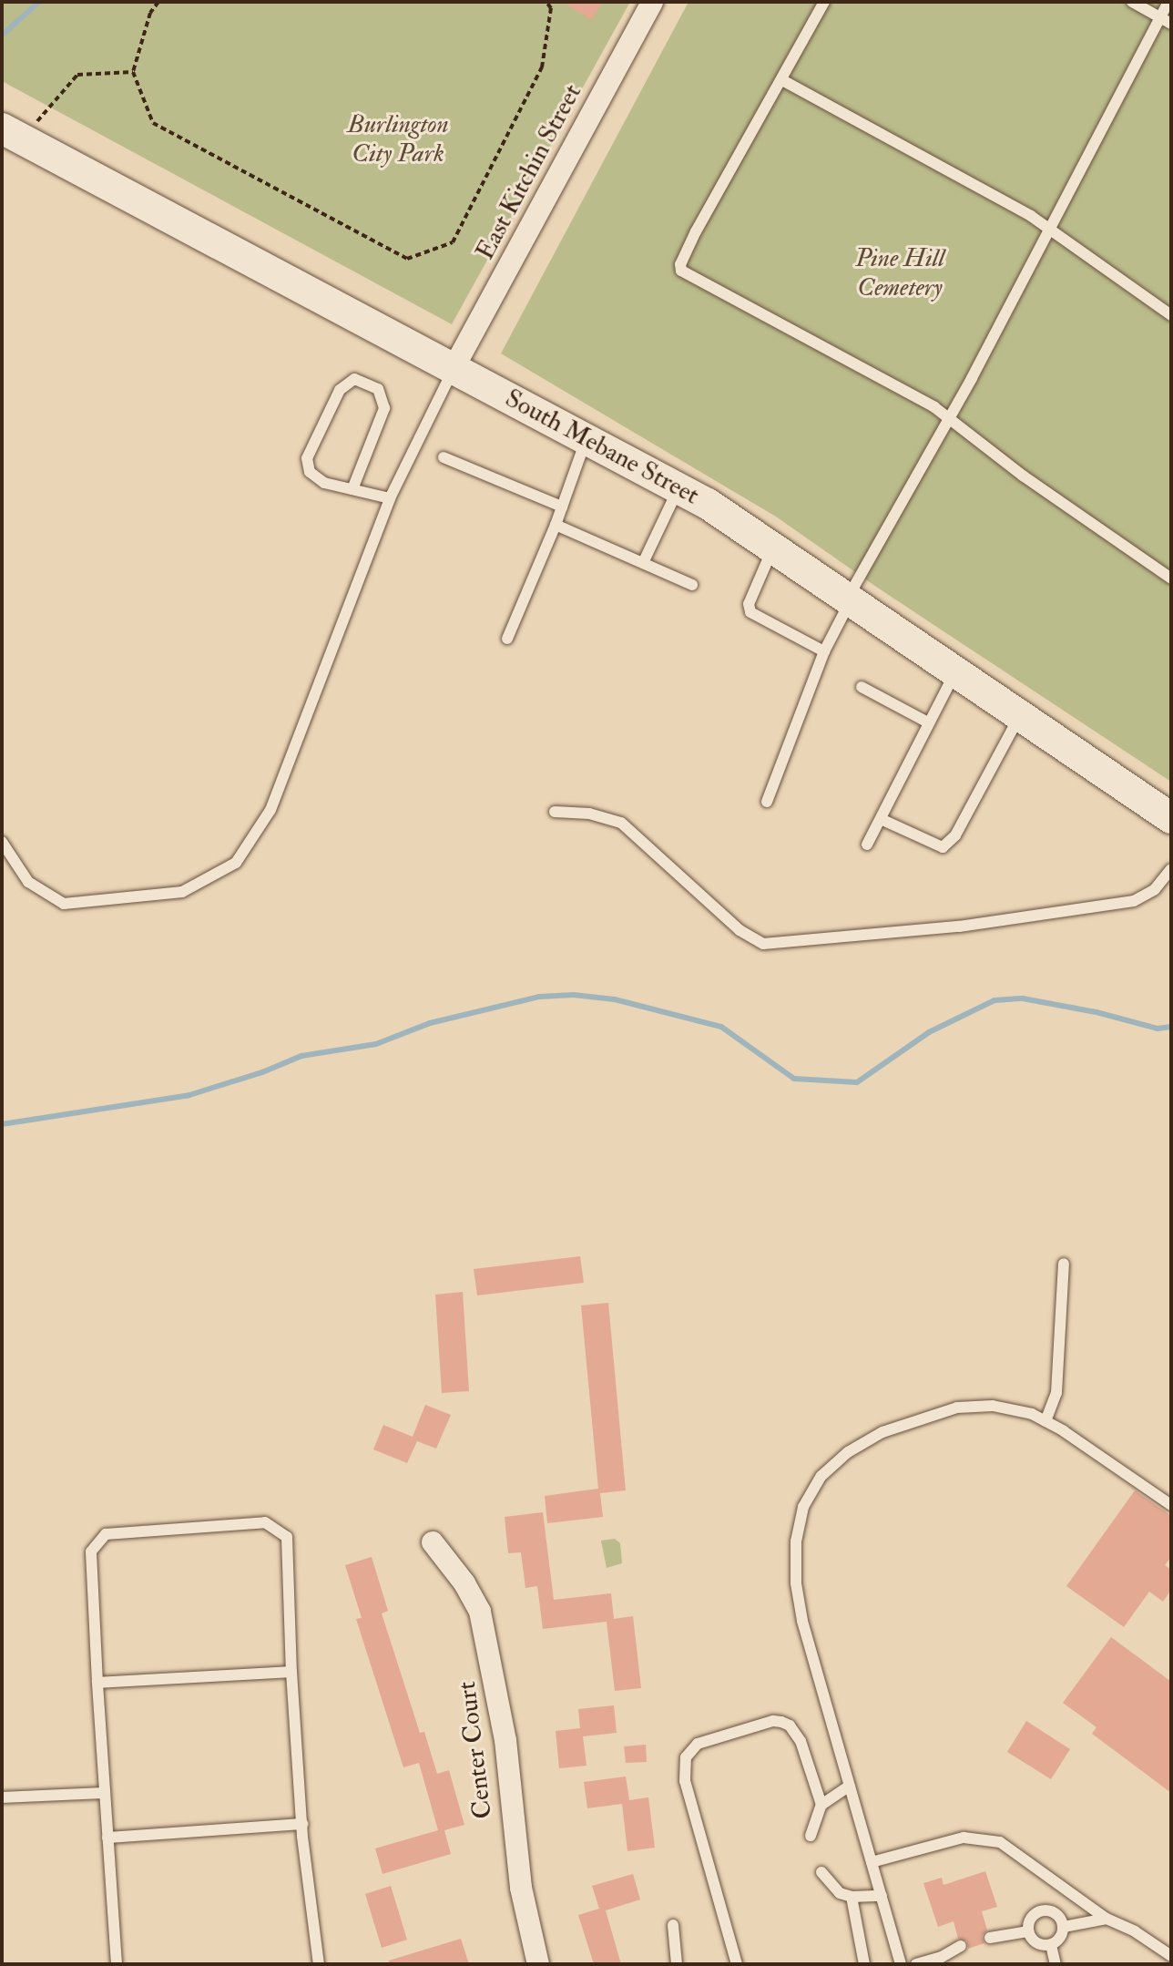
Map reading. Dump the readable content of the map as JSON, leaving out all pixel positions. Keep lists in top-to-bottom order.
{
  "streets": {
    "street": ["East Kitchin Street", "South Mebane Street", "Center Court"]
  },
  "crossings": [
    ["East Kitchin Street", "South Mebane Street"]
  ],
  "parks": ["Burlington City Park", "Pine Hill Cemetery"]
}
